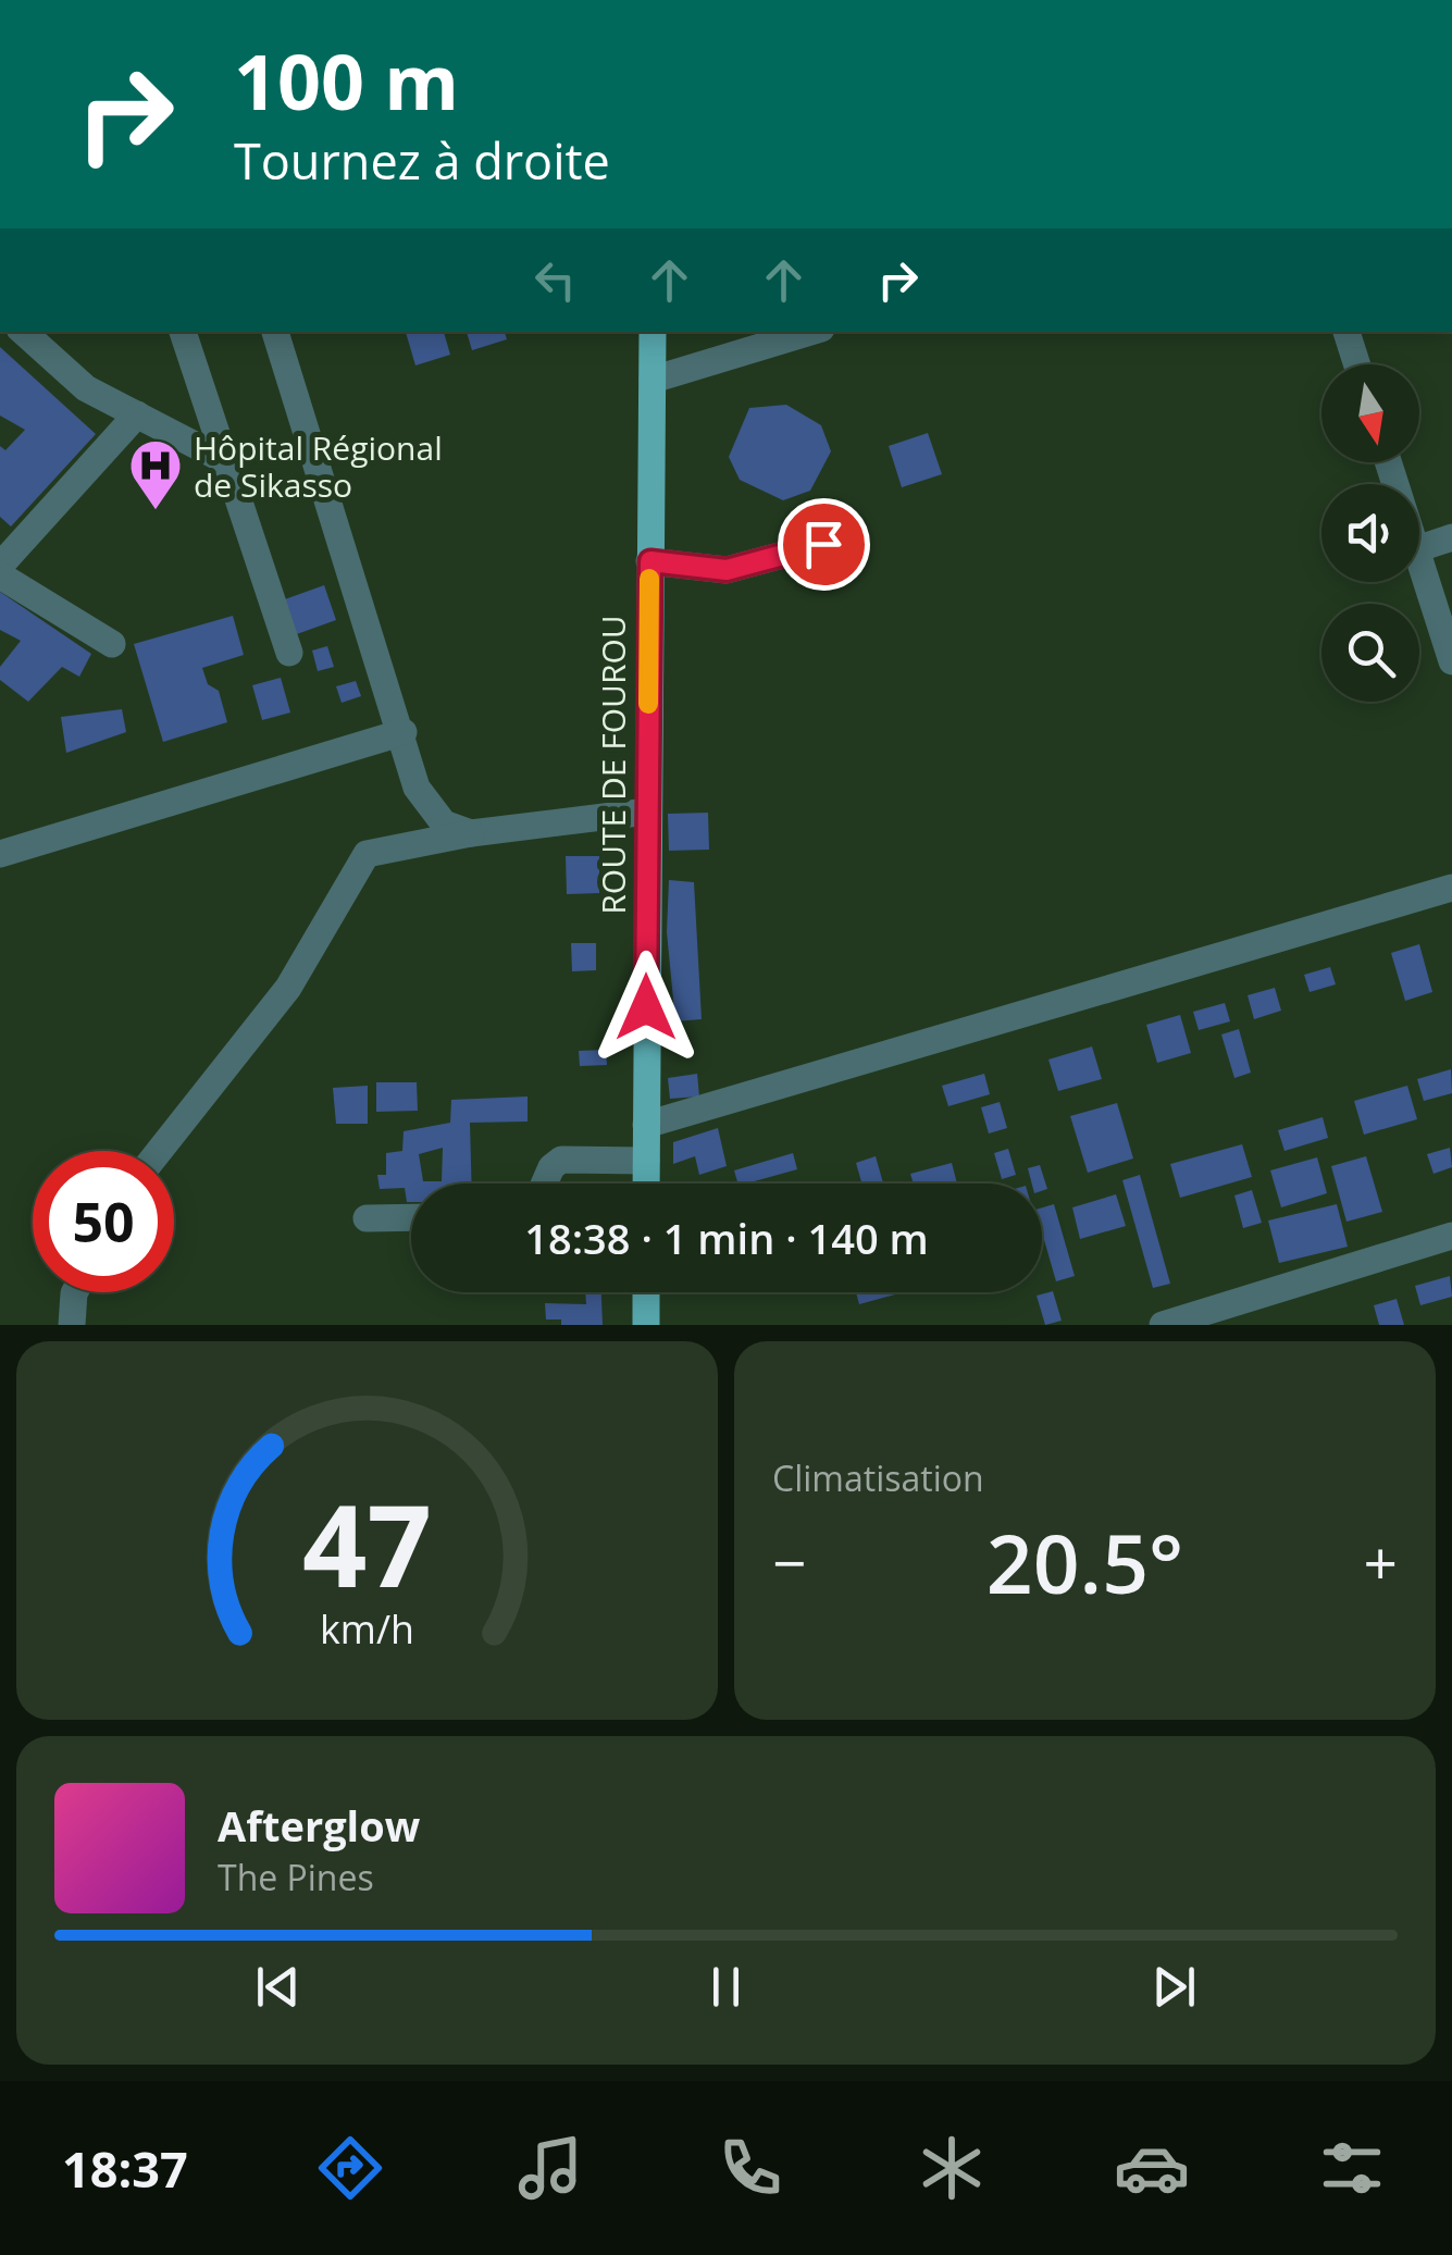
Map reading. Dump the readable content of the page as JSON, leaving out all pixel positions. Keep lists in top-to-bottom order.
{
  "streets": {
    "main road": ["ROUTE DE FOUROU"]
  },
  "places": {
    "hospital": ["Hôpital Régional de Sikasso"]
  },
  "north": "bottom",
  "page": {
    "turn": ["100 m", "Tournez à droite"],
    "limit": "50",
    "trip": "18:38 · 1 min · 140 m",
    "tile": "Climatisation",
    "heat": ["−", "20.5°", "+"],
    "song": ["Afterglow", "The Pines"],
    "tabs": "18:37",
    "gauge": ["47", "km/h"]
  }
}
